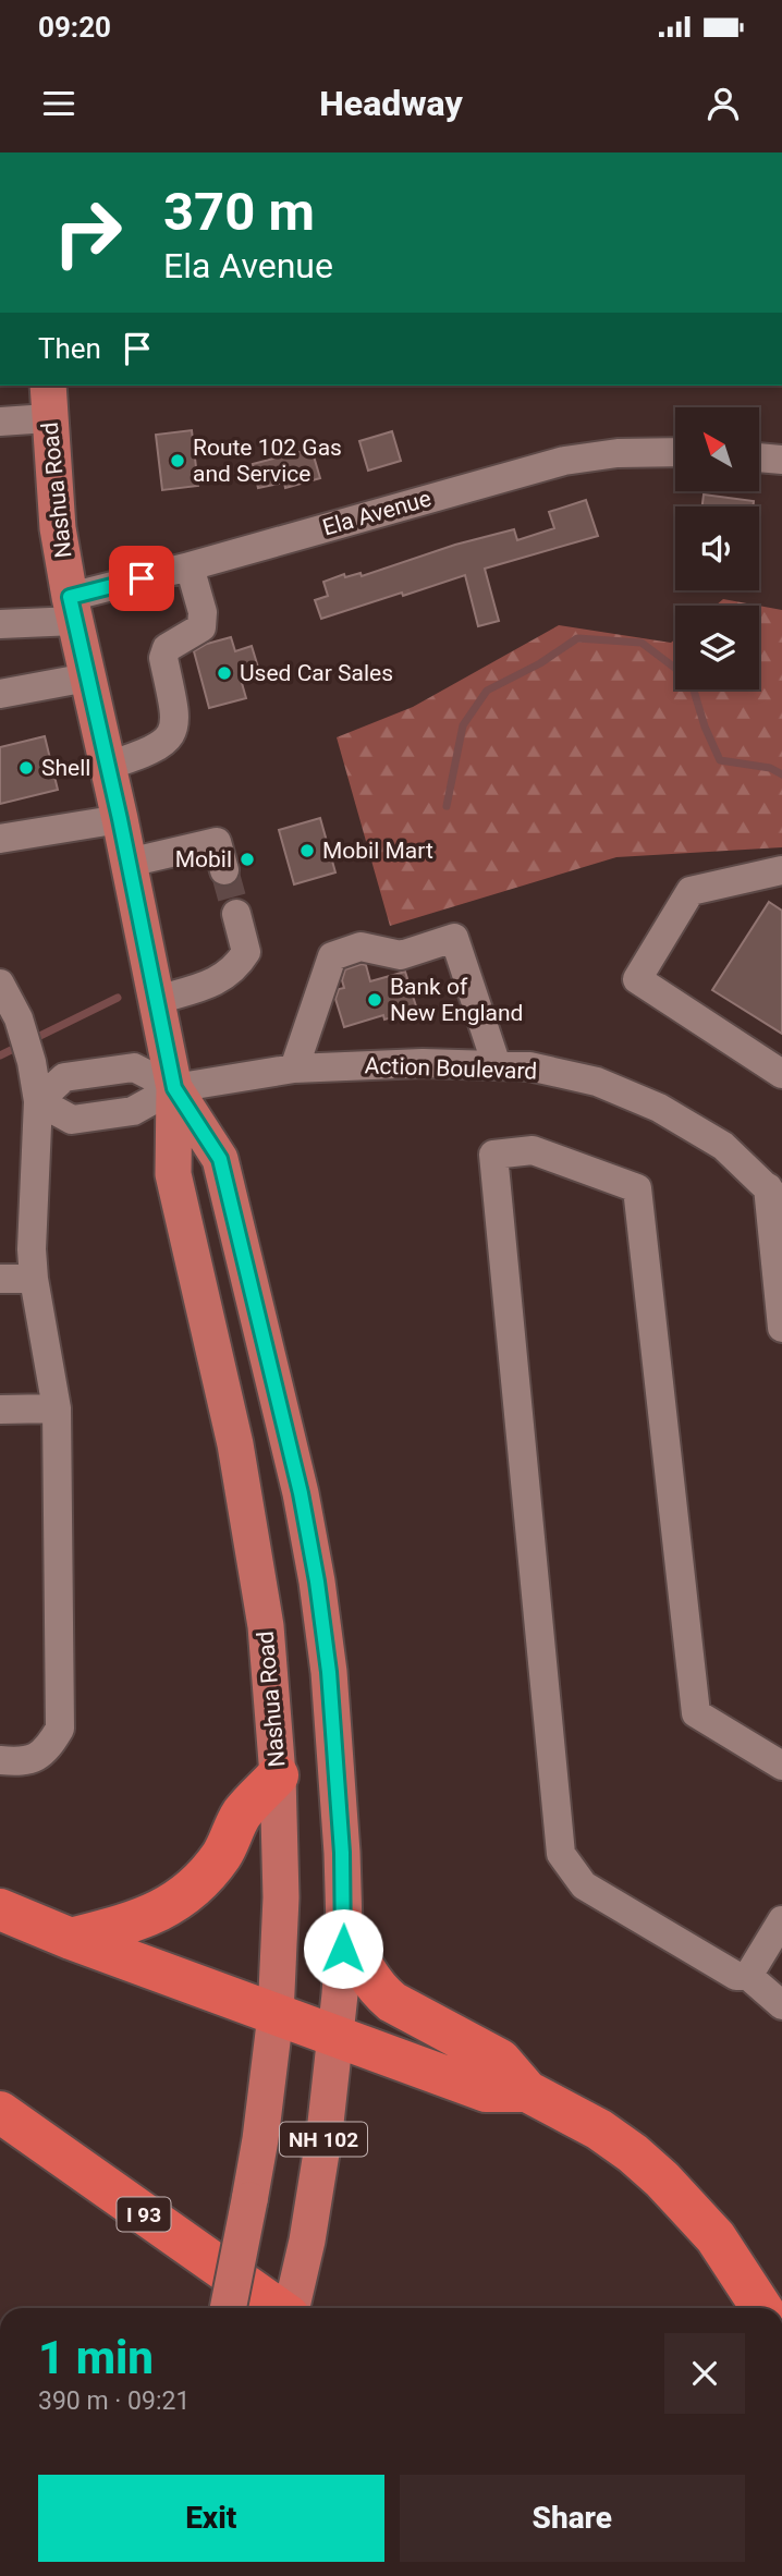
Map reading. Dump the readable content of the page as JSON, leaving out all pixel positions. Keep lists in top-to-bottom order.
{
  "streets": {
    "highway": ["I 93"],
    "main road": ["Nashua Road", "NH 102"],
    "street": ["Ela Avenue", "Action Boulevard"]
  },
  "crossings": [
    ["Nashua Road", "Ela Avenue"],
    ["Nashua Road", "Action Boulevard"]
  ],
  "places": [
    "Route 102 Gas and Service",
    "Used Car Sales",
    "Shell",
    "Mobil Mart",
    "Mobil",
    "Bank of New England"
  ],
  "north": "top left",
  "page": {
    "status": "09:20",
    "header": "Headway",
    "turn": ["370 m", "Ela Avenue"],
    "then": "Then",
    "heading": ["1 min", "390 m · 09:21"],
    "buttons": ["Exit", "Share"]
  }
}
